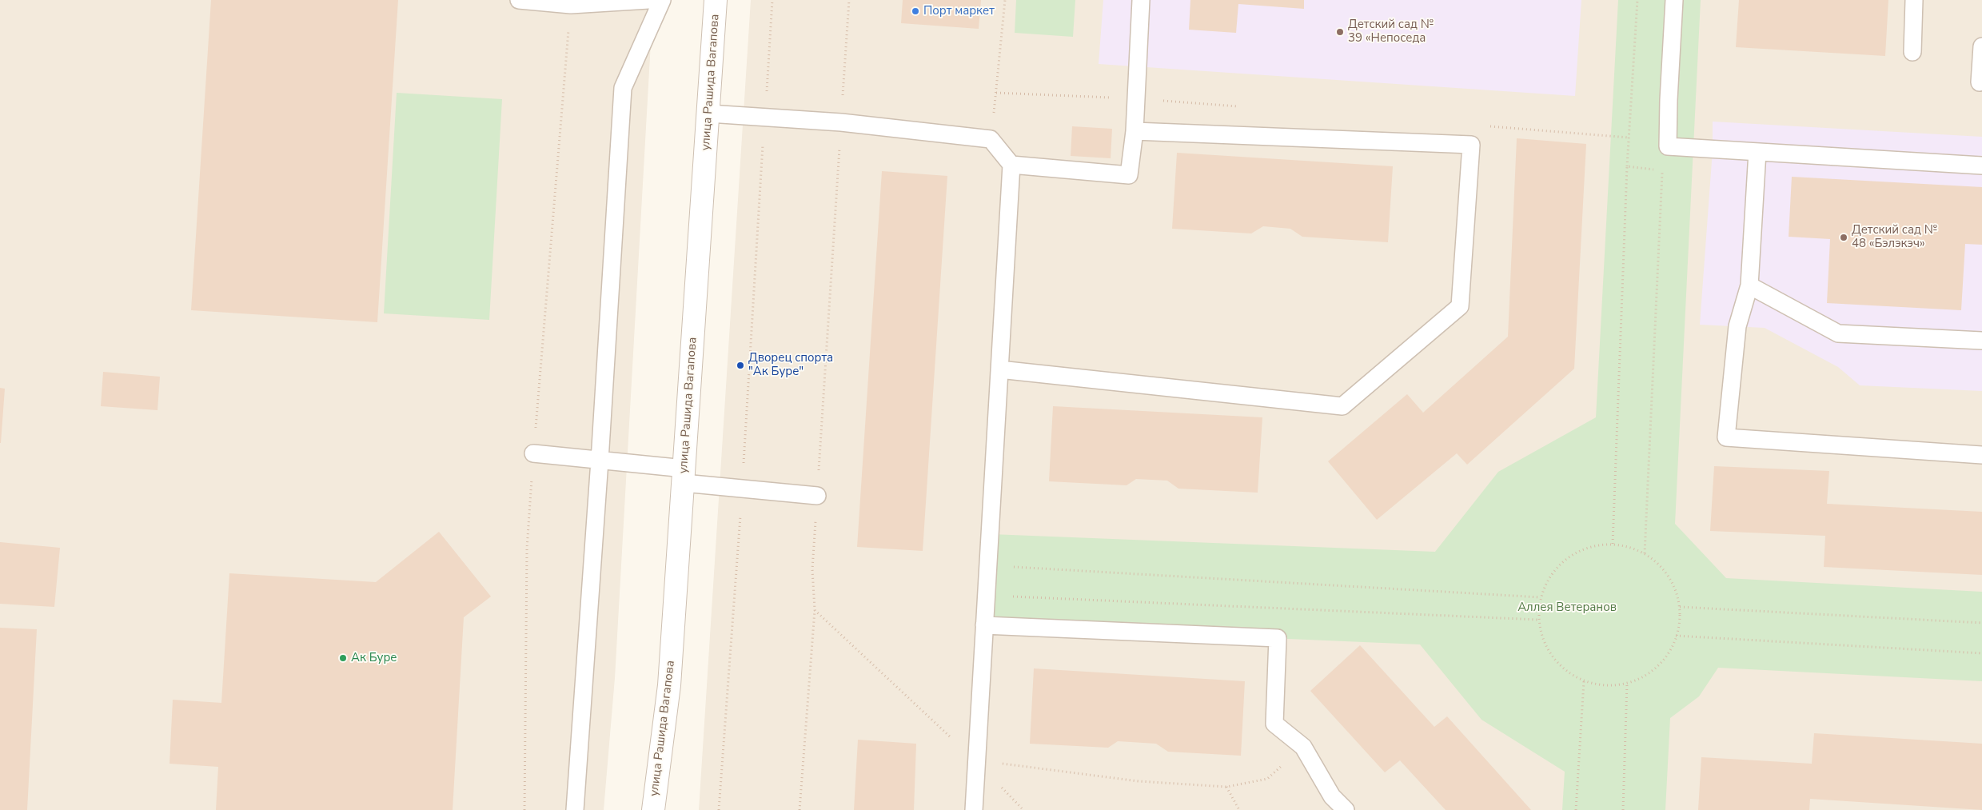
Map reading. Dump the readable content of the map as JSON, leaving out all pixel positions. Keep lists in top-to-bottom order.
{
  "streets": {
    "street": ["улица Рашида Вагапова"]
  },
  "parks": ["Аллея Ветеранов"],
  "places": [
    "Порт маркет",
    "Детский сад № 39 «Непоседа",
    "Детский сад № 48 «Бэлэкэч»",
    "Дворец спорта \"Ак Буре\"",
    "Ак Буре"
  ]
}
